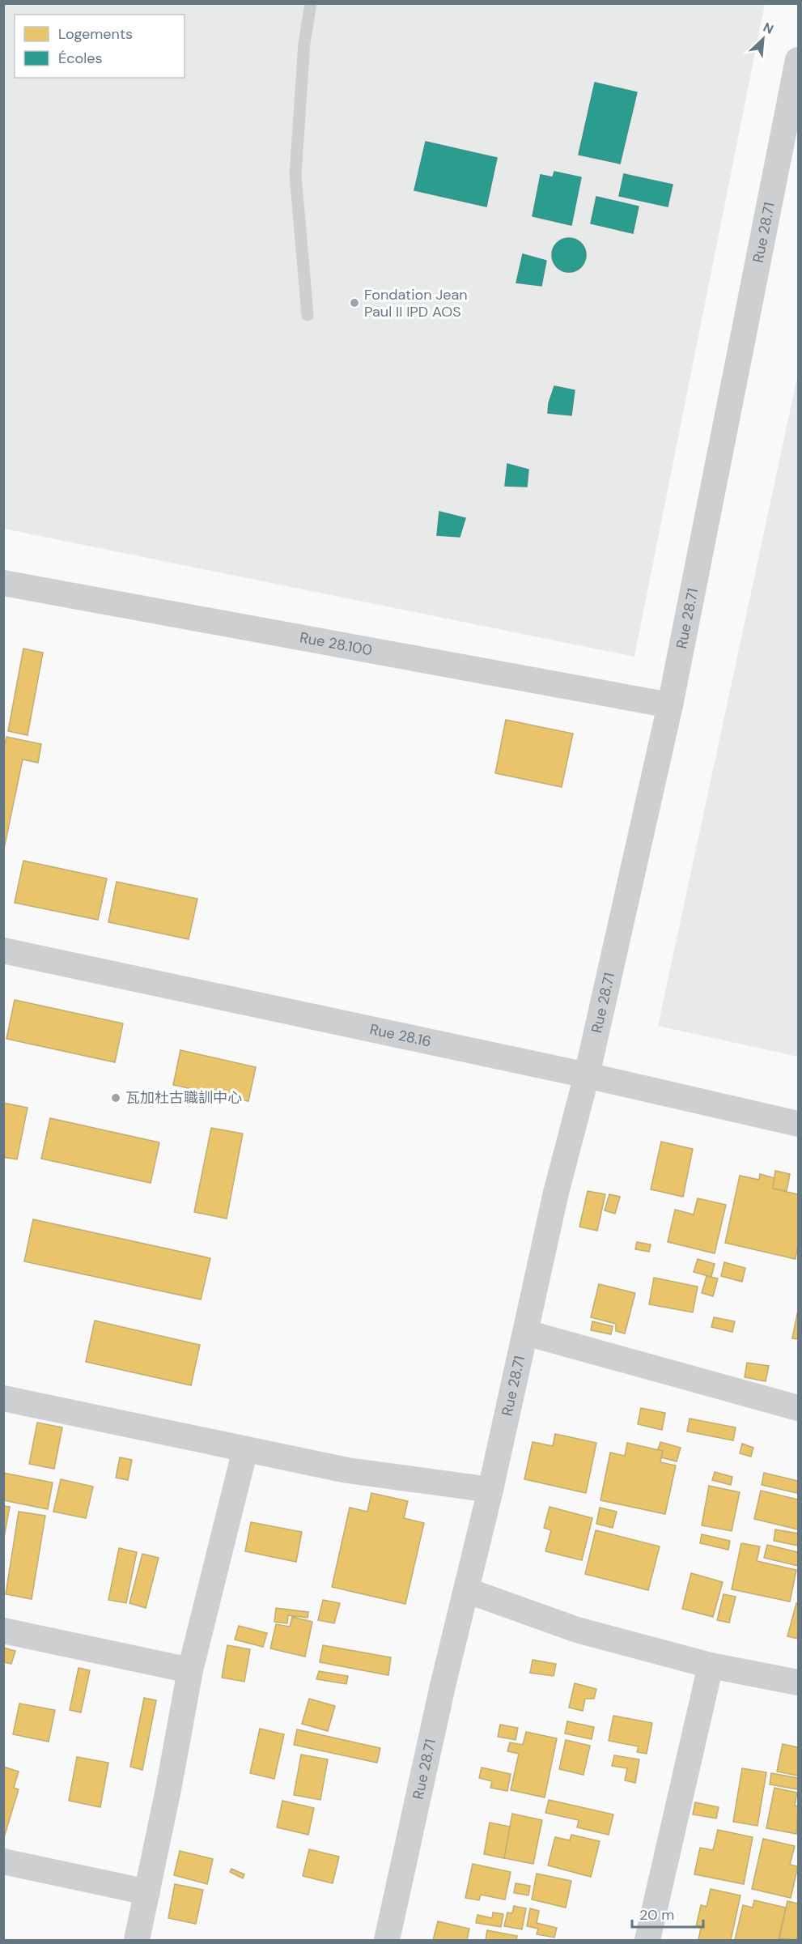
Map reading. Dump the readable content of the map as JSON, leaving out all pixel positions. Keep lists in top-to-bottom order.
{
  "streets": {
    "street": ["Rue 28.71", "Rue 28.100", "Rue 28.16"]
  },
  "crossings": [
    ["Rue 28.71", "Rue 28.100"],
    ["Rue 28.71", "Rue 28.16"]
  ],
  "places": ["Fondation Jean Paul II IPD AOS", "瓦加杜古職訓中心"],
  "legend": ["Logements", "Écoles"],
  "scale_bar": "20 m",
  "north": "top right"
}
